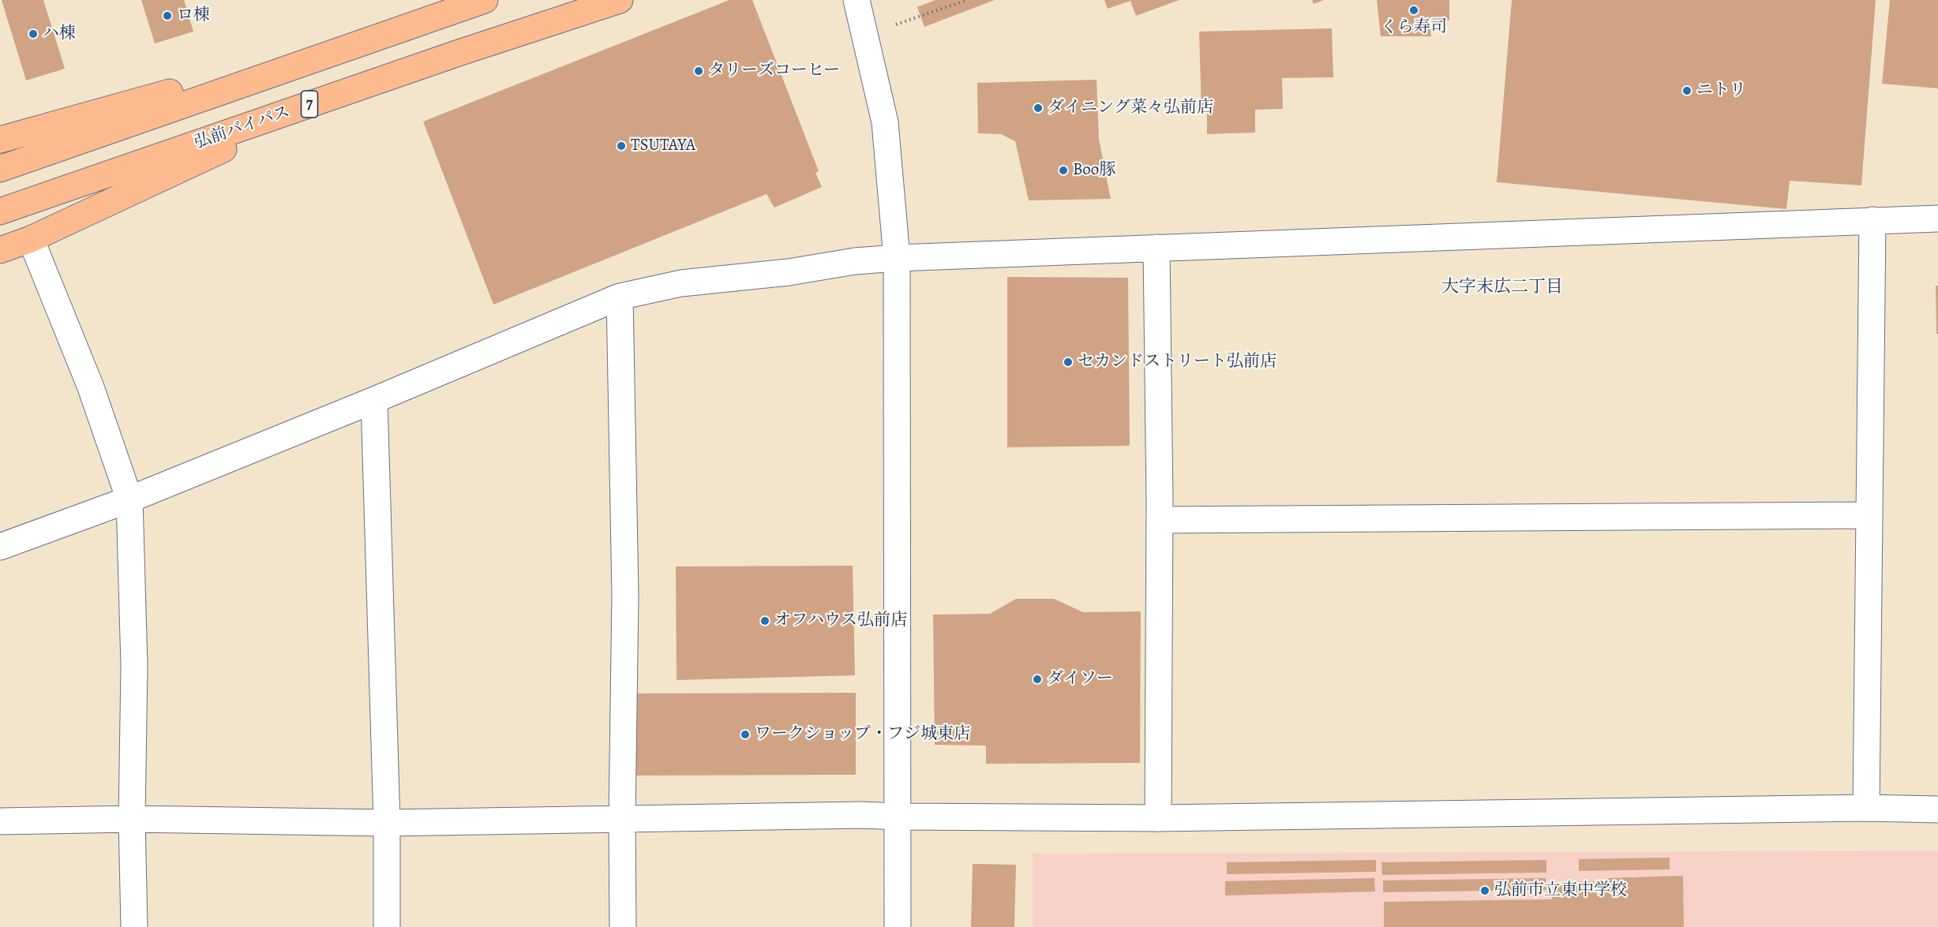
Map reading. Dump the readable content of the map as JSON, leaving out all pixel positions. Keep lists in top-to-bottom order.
{
  "streets": {
    "highway": ["7", "弘前バイパス"]
  },
  "crossings": [
    ["7", "弘前バイパス"]
  ],
  "districts": ["大字末広二丁目"],
  "places": [
    "くら寿司",
    "ロ棟",
    "ハ棟",
    "タリーズコーヒー",
    "ニトリ",
    "ダイニング菜々弘前店",
    "TSUTAYA",
    "Boo豚",
    "セカンドストリート弘前店",
    "オフハウス弘前店",
    "ダイソー",
    "ワークショップ・フジ城東店",
    "弘前市立東中学校"
  ]
}
